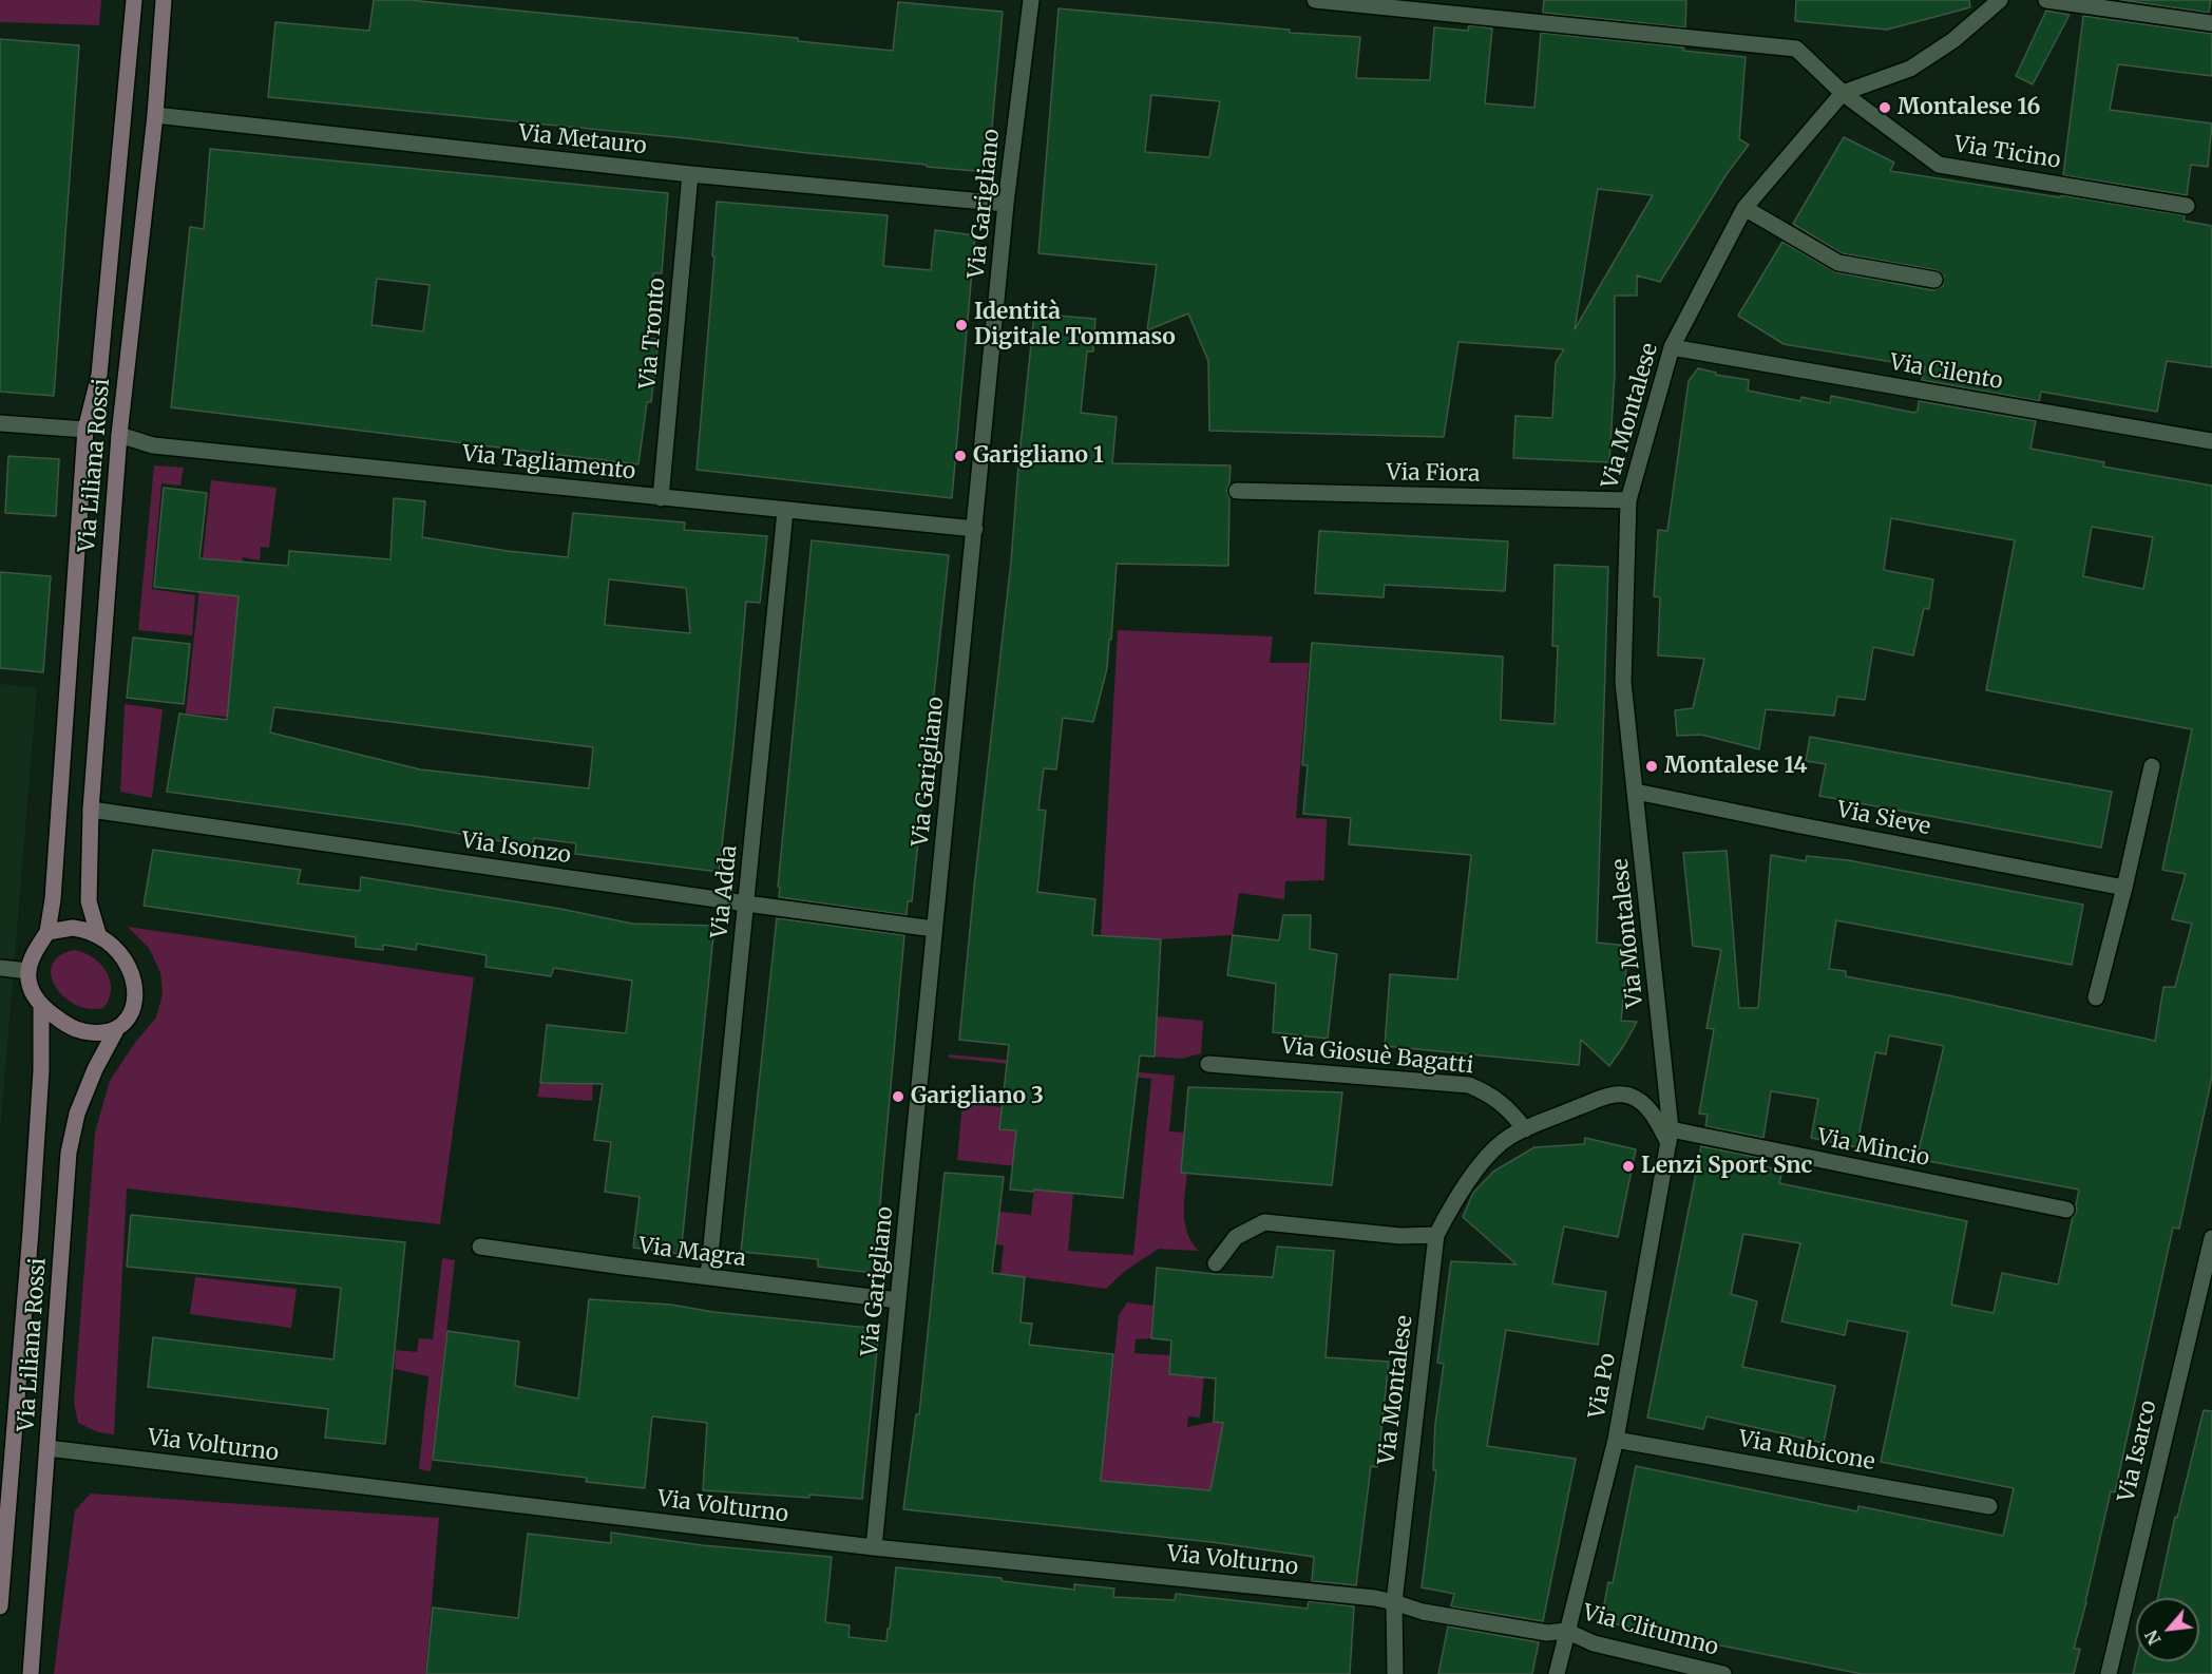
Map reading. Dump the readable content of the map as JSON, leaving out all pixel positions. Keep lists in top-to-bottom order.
{
  "streets": {
    "street": [
      "Via Metauro",
      "Via Ticino",
      "Via Garigliano",
      "Via Tronto",
      "Via Cilento",
      "Via Montalese",
      "Via Tagliamento",
      "Via Liliana Rossi",
      "Via Fiora",
      "Via Sieve",
      "Via Isonzo",
      "Via Adda",
      "Via Giosuè Bagatti",
      "Via Mincio",
      "Via Magra",
      "Via Po",
      "Via Volturno",
      "Via Rubicone",
      "Via Isarco",
      "Via Clitumno"
    ]
  },
  "crossings": [
    ["Via Metauro", "Via Garigliano"],
    ["Via Metauro", "Via Tronto"],
    ["Via Metauro", "Via Liliana Rossi"],
    ["Via Ticino", "Via Montalese"],
    ["Via Garigliano", "Via Tagliamento"],
    ["Via Garigliano", "Via Isonzo"],
    ["Via Garigliano", "Via Magra"],
    ["Via Garigliano", "Via Volturno"],
    ["Via Tronto", "Via Tagliamento"],
    ["Via Cilento", "Via Montalese"],
    ["Via Montalese", "Via Fiora"],
    ["Via Montalese", "Via Sieve"],
    ["Via Montalese", "Via Giosuè Bagatti"],
    ["Via Montalese", "Via Mincio"],
    ["Via Montalese", "Via Po"],
    ["Via Montalese", "Via Volturno"],
    ["Via Tagliamento", "Via Liliana Rossi"],
    ["Via Tagliamento", "Via Adda"],
    ["Via Liliana Rossi", "Via Isonzo"],
    ["Via Liliana Rossi", "Via Volturno"],
    ["Via Isonzo", "Via Adda"],
    ["Via Adda", "Via Magra"],
    ["Via Mincio", "Via Po"],
    ["Via Po", "Via Volturno"],
    ["Via Po", "Via Rubicone"],
    ["Via Po", "Via Clitumno"],
    ["Via Volturno", "Via Clitumno"]
  ],
  "places": [
    "Montalese 16",
    "Identità Digitale Tommaso",
    "Garigliano 1",
    "Montalese 14",
    "Garigliano 3",
    "Lenzi Sport Snc"
  ],
  "north": "bottom left"
}
